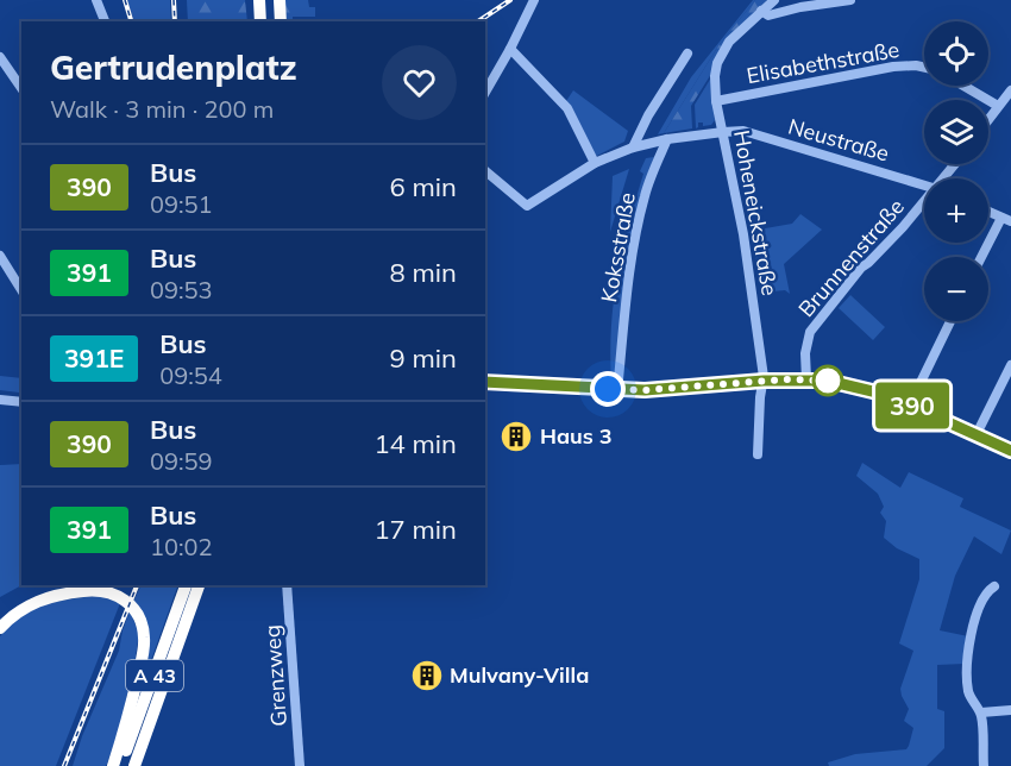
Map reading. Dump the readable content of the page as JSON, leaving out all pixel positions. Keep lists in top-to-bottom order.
{
  "streets": {
    "highway": ["A 43"],
    "street": [
      "Elisabethstraße",
      "Neustraße",
      "Hoheneickstraße",
      "Koksstraße",
      "Brunnenstraße",
      "Grenzweg"
    ]
  },
  "crossings": [
    ["Elisabethstraße", "Hoheneickstraße"],
    ["Neustraße", "Hoheneickstraße"]
  ],
  "places": {
    "building": ["Haus 3", "Mulvany-Villa"]
  },
  "lines": ["bus line 390"],
  "page": {
    "on_map": "390",
    "map_buttons": ["+", "−"],
    "heading": ["Gertrudenplatz", "Walk · 3 min · 200 m"],
    "list": [
      {
        "mark": "390",
        "name": "Bus",
        "note": "09:51",
        "value": "6 min"
      },
      {
        "mark": "391",
        "name": "Bus",
        "note": "09:53",
        "value": "8 min"
      },
      {
        "mark": "391E",
        "name": "Bus",
        "note": "09:54",
        "value": "9 min"
      },
      {
        "mark": "390",
        "name": "Bus",
        "note": "09:59",
        "value": "14 min"
      },
      {
        "mark": "391",
        "name": "Bus",
        "note": "10:02",
        "value": "17 min"
      }
    ]
  }
}
